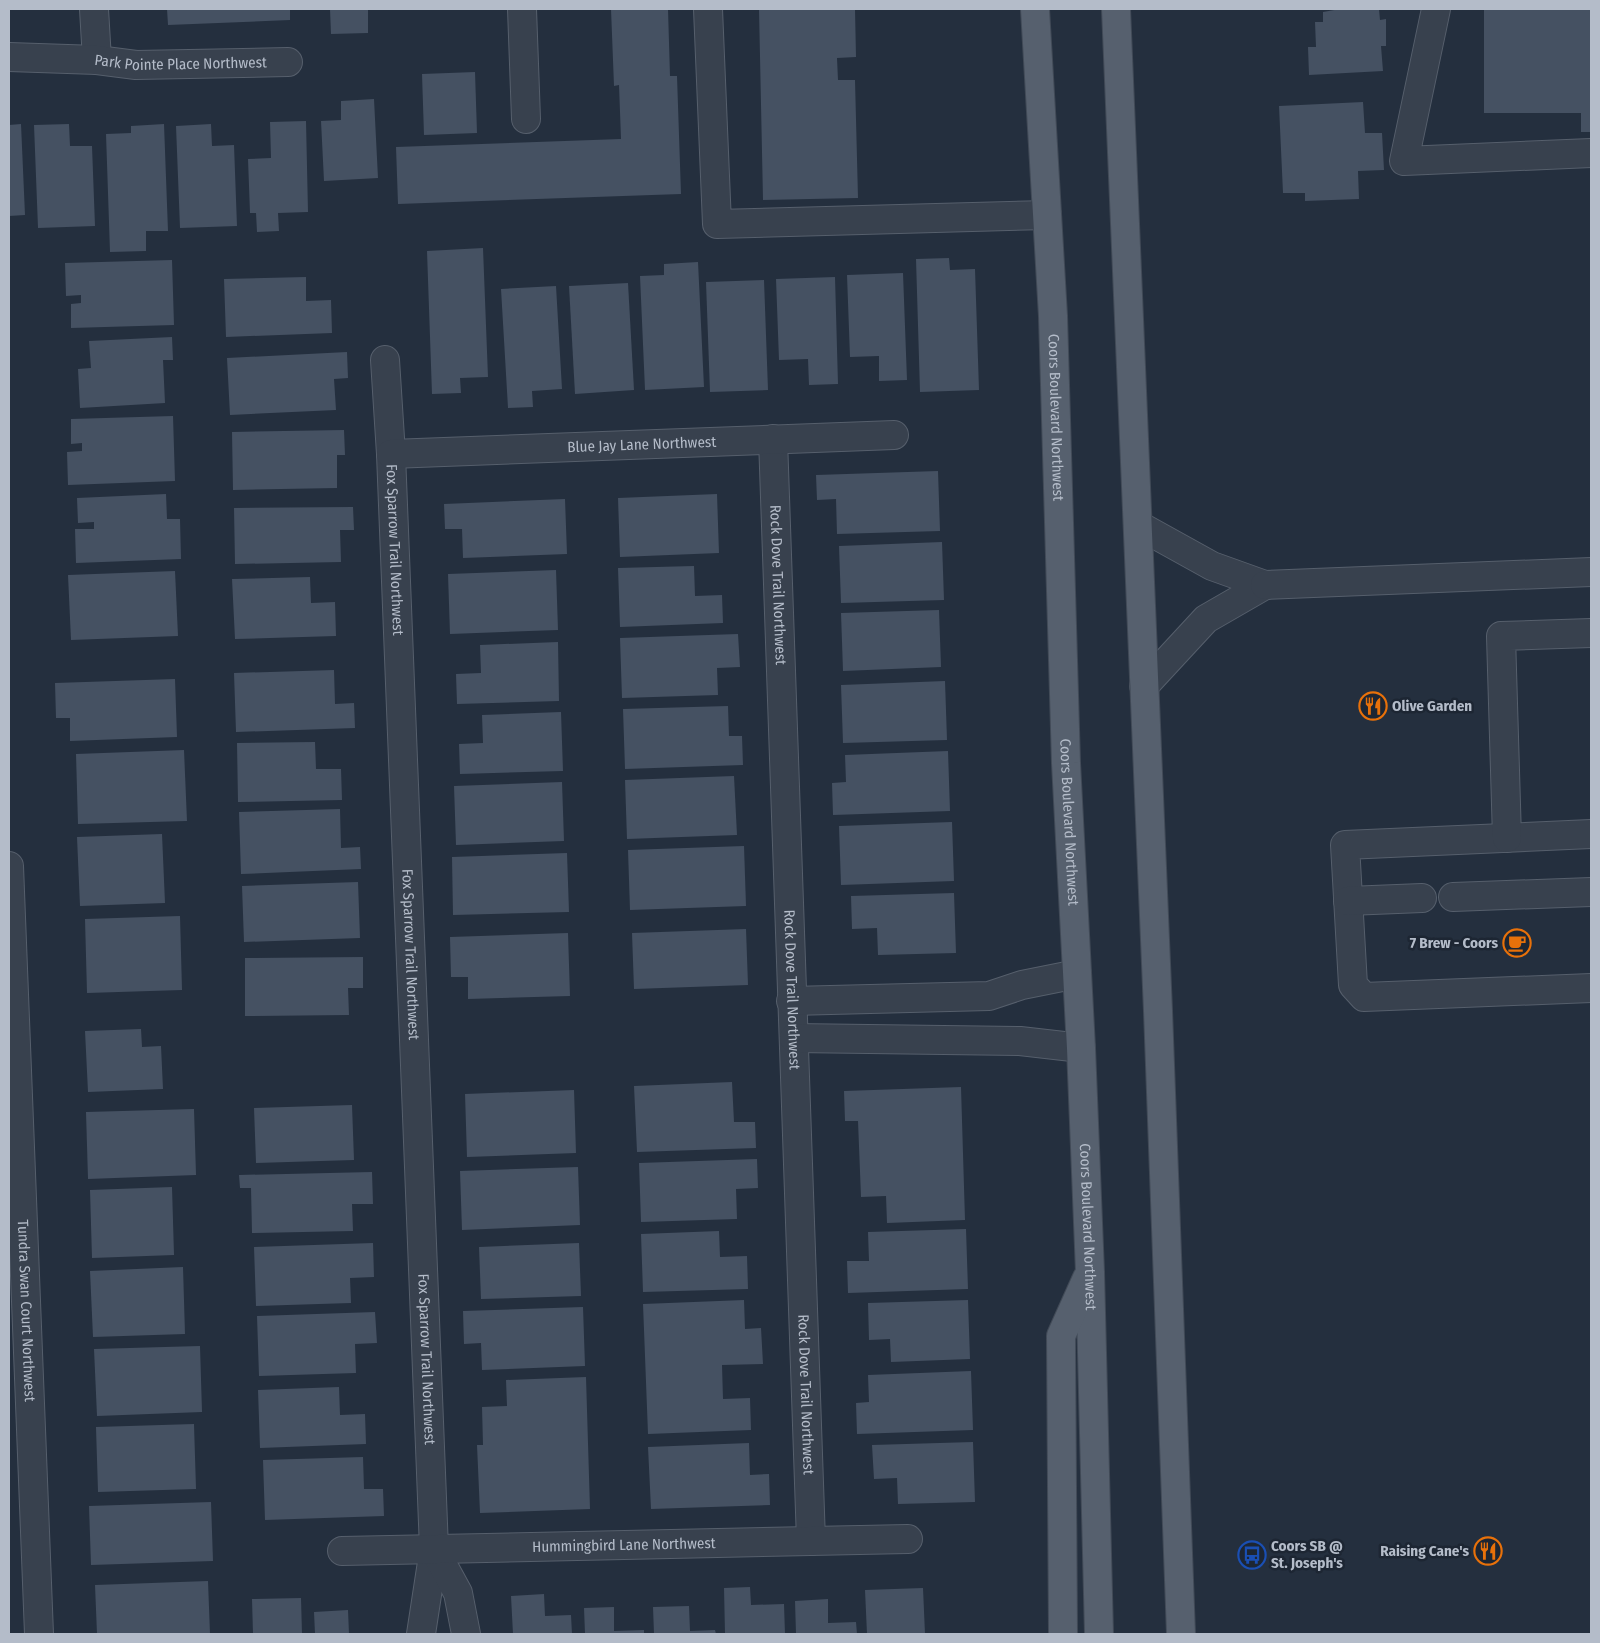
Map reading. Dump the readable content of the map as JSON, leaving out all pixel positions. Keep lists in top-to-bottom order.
{
  "streets": {
    "main road": ["Coors Boulevard Northwest"],
    "street": [
      "Park Pointe Place Northwest",
      "Blue Jay Lane Northwest",
      "Fox Sparrow Trail Northwest",
      "Rock Dove Trail Northwest",
      "Tundra Swan Court Northwest",
      "Hummingbird Lane Northwest"
    ]
  },
  "crossings": [
    ["Blue Jay Lane Northwest", "Fox Sparrow Trail Northwest"],
    ["Blue Jay Lane Northwest", "Rock Dove Trail Northwest"],
    ["Fox Sparrow Trail Northwest", "Hummingbird Lane Northwest"],
    ["Rock Dove Trail Northwest", "Hummingbird Lane Northwest"]
  ],
  "places": {
    "restaurant": ["Olive Garden", "Raising Cane's"],
    "cafe": ["7 Brew - Coors"],
    "bus stop": ["Coors SB @ St. Joseph's"]
  }
}
